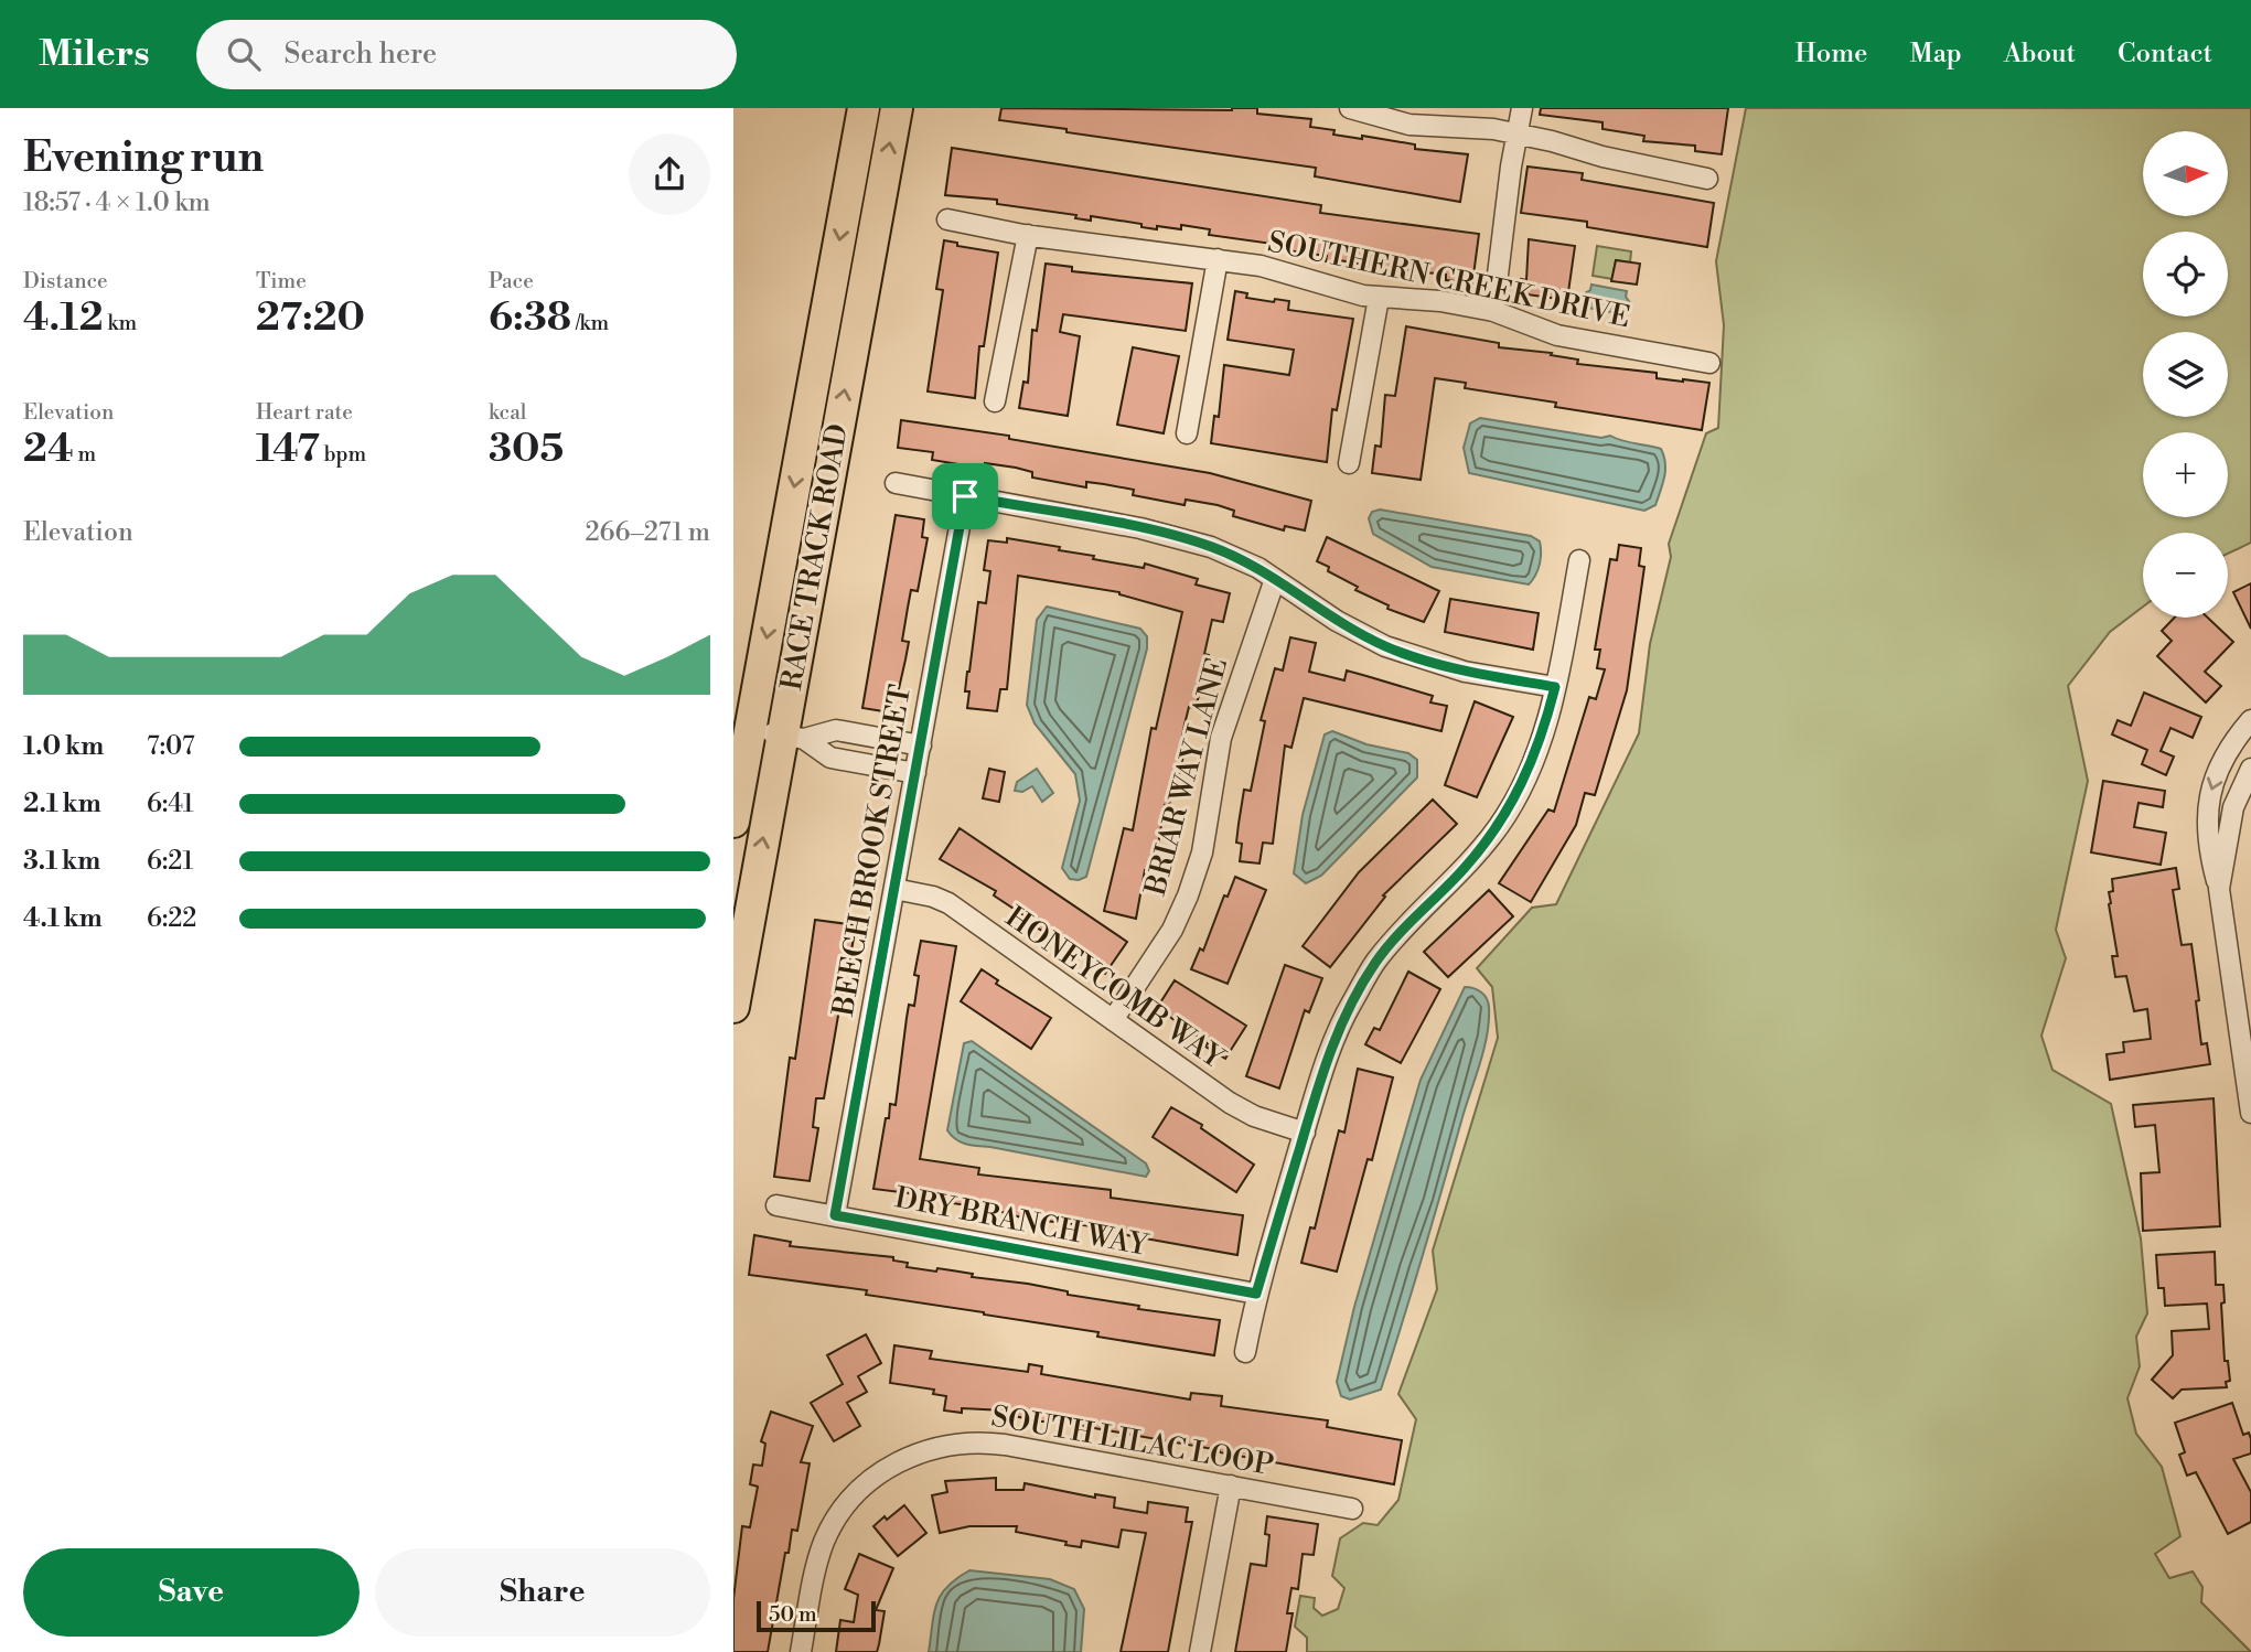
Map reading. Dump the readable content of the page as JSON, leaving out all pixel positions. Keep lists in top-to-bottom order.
{
  "streets": {
    "main road": ["RACE TRACK ROAD"],
    "street": [
      "SOUTHERN CREEK DRIVE",
      "BRIAR WAY LANE",
      "BEECH BROOK STREET",
      "HONEYCOMB WAY",
      "DRY BRANCH WAY",
      "SOUTH LILAC LOOP"
    ]
  },
  "crossings": [
    ["BRIAR WAY LANE", "HONEYCOMB WAY"],
    ["BEECH BROOK STREET", "HONEYCOMB WAY"],
    ["BEECH BROOK STREET", "DRY BRANCH WAY"]
  ],
  "scale_bar": "50 m",
  "north": "right",
  "page": {
    "header": "Milers",
    "search": "Search here",
    "nav": [
      "Home",
      "Map",
      "About",
      "Contact"
    ],
    "heading": ["Evening run", "18:57 · 4 × 1.0 km"],
    "map_buttons": ["+", "−"],
    "stats": [
      ["Distance", "4.12 km"],
      ["Time", "27:20"],
      ["Pace", "6:38 /km"],
      ["Elevation", "24 m"],
      ["Heart rate", "147 bpm"],
      ["kcal", "305"]
    ],
    "chart": ["Elevation", "266–271 m"],
    "list": [
      {
        "name": "1.0 km",
        "note": "7:07"
      },
      {
        "name": "2.1 km",
        "note": "6:41"
      },
      {
        "name": "3.1 km",
        "note": "6:21"
      },
      {
        "name": "4.1 km",
        "note": "6:22"
      }
    ],
    "buttons": ["Save", "Share"],
    "scale": "50 m"
  }
}
